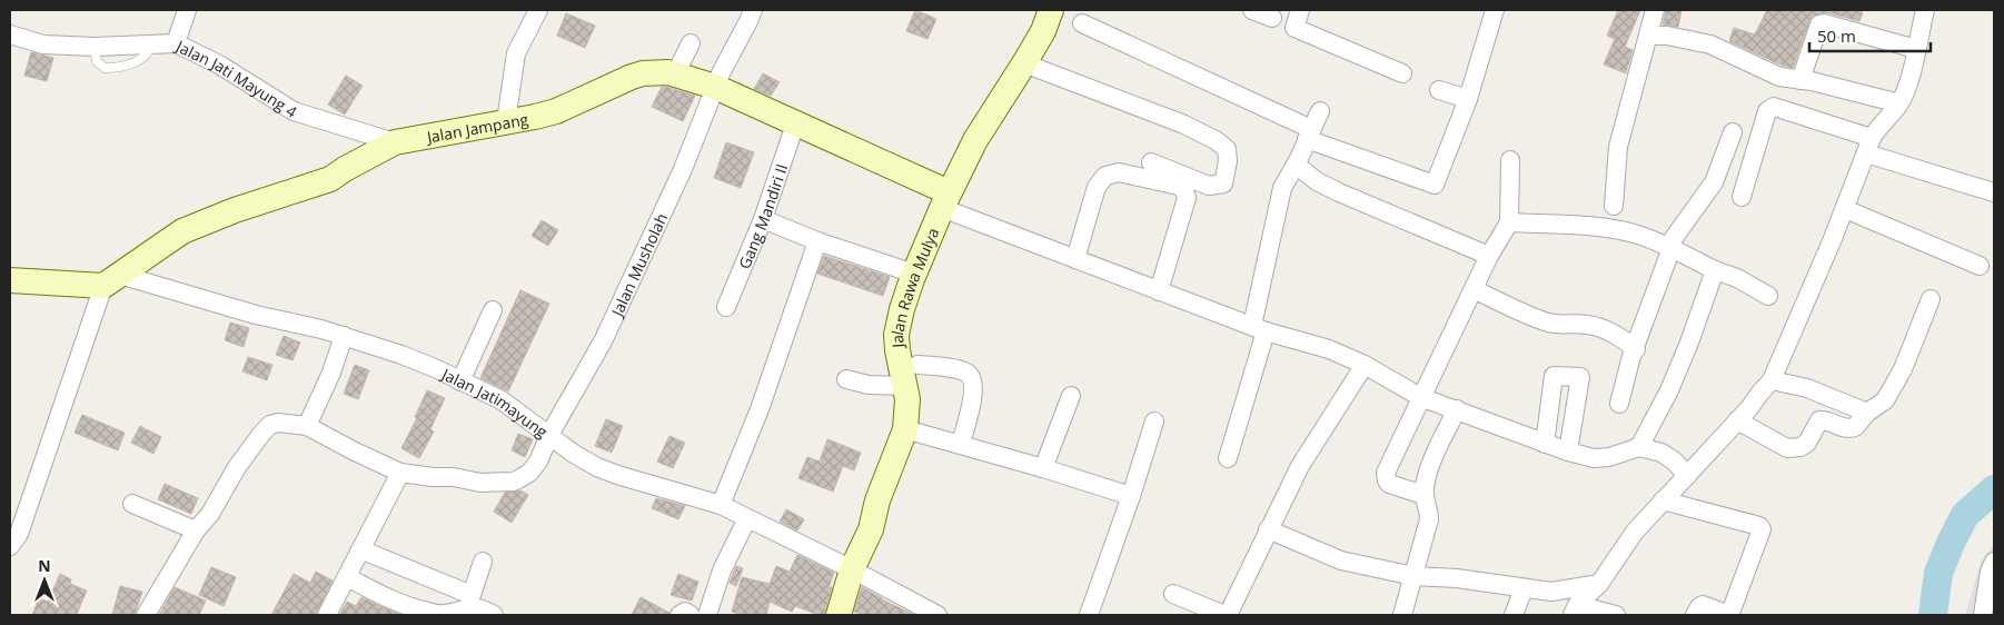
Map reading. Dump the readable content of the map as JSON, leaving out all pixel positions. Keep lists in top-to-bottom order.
{
  "streets": {
    "street": [
      "Jalan Jati Mayung 4",
      "Jalan Jampang",
      "Gang Mandiri II",
      "Jalan Musholah",
      "Jalan Rawa Mulya",
      "Jalan Jatimayung"
    ]
  },
  "crossings": [
    ["Jalan Jati Mayung 4", "Jalan Jampang"],
    ["Jalan Jampang", "Gang Mandiri II"],
    ["Jalan Jampang", "Jalan Musholah"],
    ["Jalan Jampang", "Jalan Rawa Mulya"],
    ["Jalan Jampang", "Jalan Jatimayung"],
    ["Jalan Musholah", "Jalan Jatimayung"],
    ["Jalan Rawa Mulya", "Jalan Jatimayung"]
  ],
  "scale_bar": "50 m",
  "north": "top"
}
